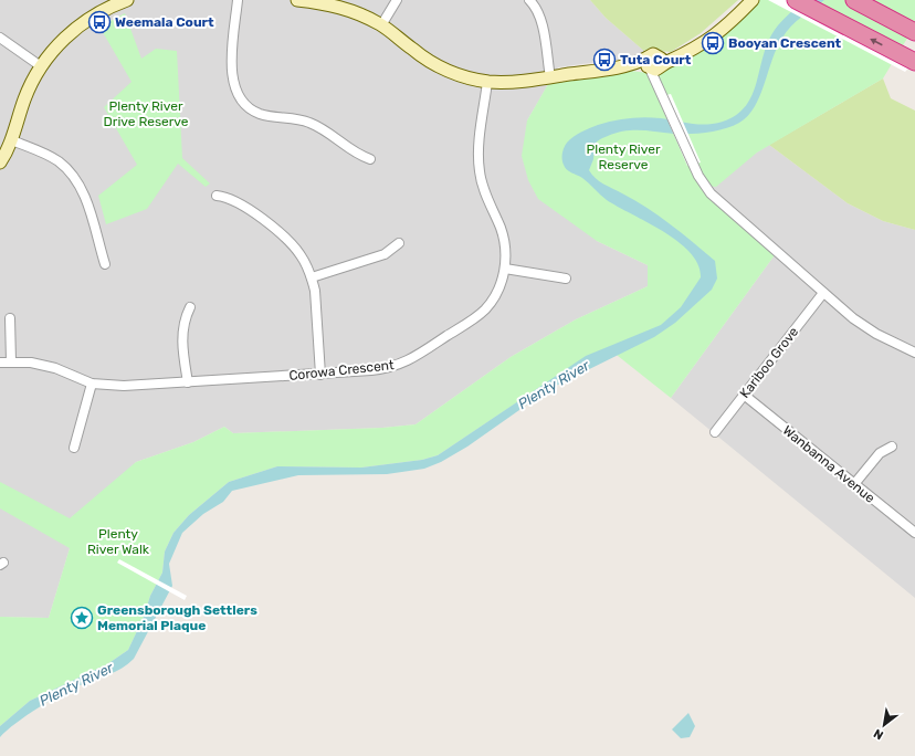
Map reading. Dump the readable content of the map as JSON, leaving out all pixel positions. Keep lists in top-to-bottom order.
{
  "streets": {
    "street": ["Kariboo Grove", "Corowa Crescent", "Wanbanna Avenue"]
  },
  "crossings": [
    ["Kariboo Grove", "Wanbanna Avenue"]
  ],
  "water": ["Plenty River"],
  "parks": ["Plenty River Drive Reserve", "Plenty River Reserve", "Plenty River Walk"],
  "places": {
    "bus stop": ["Weemala Court", "Booyan Crescent", "Tuta Court"],
    "place": ["Greensborough Settlers Memorial Plaque"]
  },
  "north": "bottom left"
}
